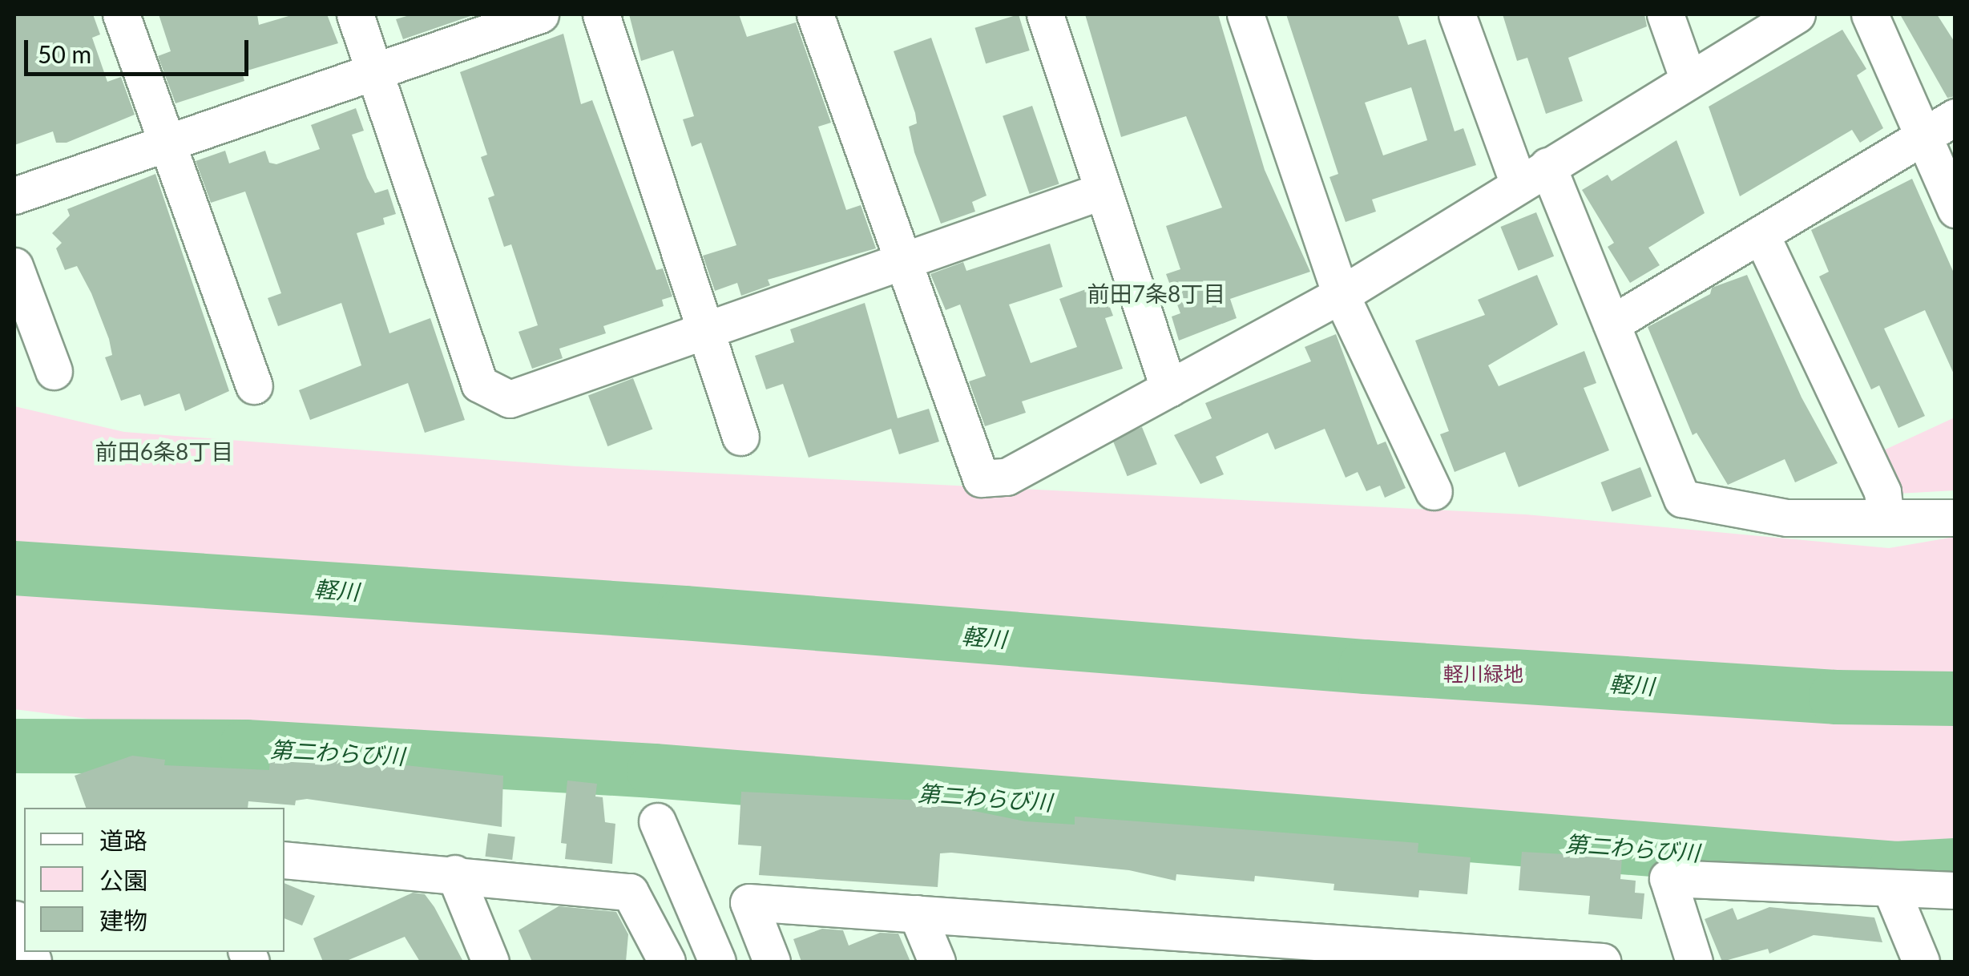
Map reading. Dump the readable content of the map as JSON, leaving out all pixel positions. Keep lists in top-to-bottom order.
{
  "districts": ["前田7条8丁目", "前田6条8丁目"],
  "water": ["軽川", "第二わらび川"],
  "parks": ["軽川緑地"],
  "legend": ["道路", "公園", "建物"],
  "scale_bar": "50 m"
}
